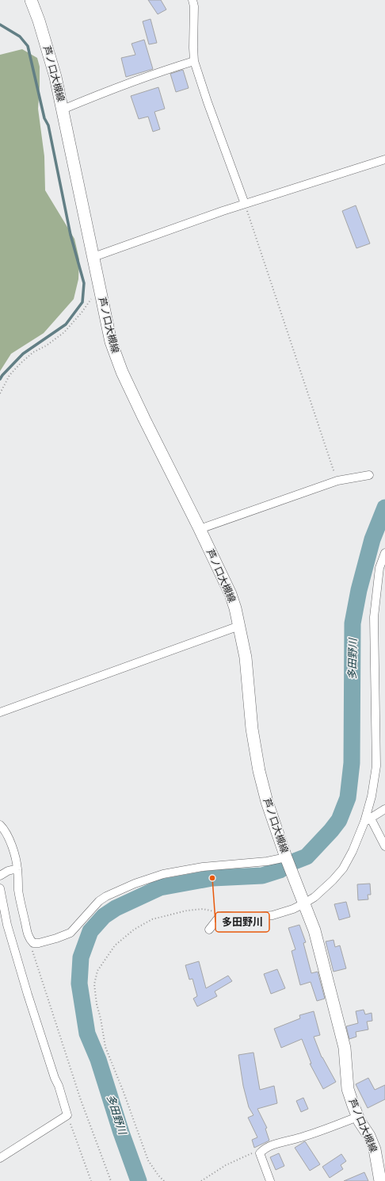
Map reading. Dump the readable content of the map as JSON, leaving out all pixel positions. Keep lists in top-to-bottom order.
{
  "streets": {
    "main road": ["芦ノ口大槻線"]
  },
  "water": ["多田野川"],
  "places": ["多田野川"]
}
